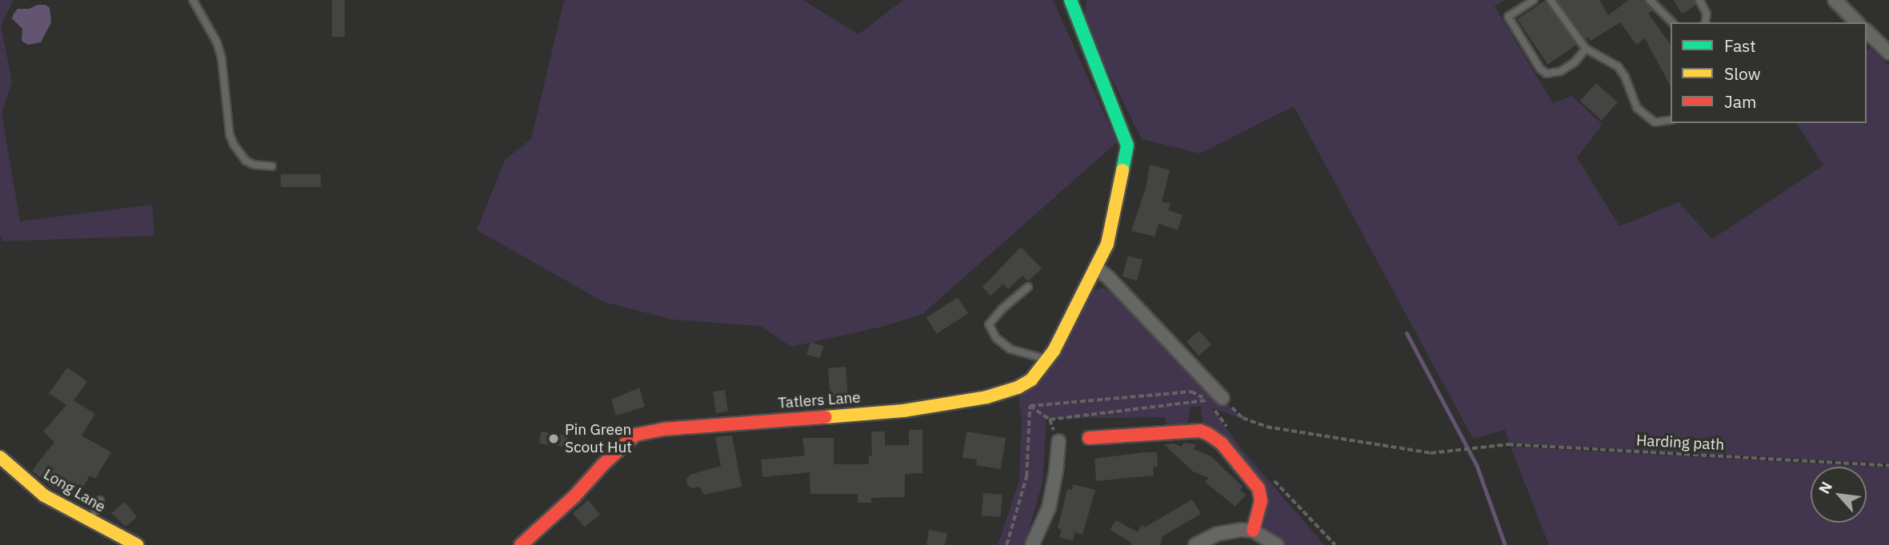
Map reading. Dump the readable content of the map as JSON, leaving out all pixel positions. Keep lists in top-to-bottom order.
{
  "streets": {
    "street": ["Tatlers Lane", "Long Lane"],
    "path": ["Harding path"]
  },
  "places": ["Pin Green Scout Hut"],
  "legend": ["Fast", "Slow", "Jam"],
  "north": "top left"
}
